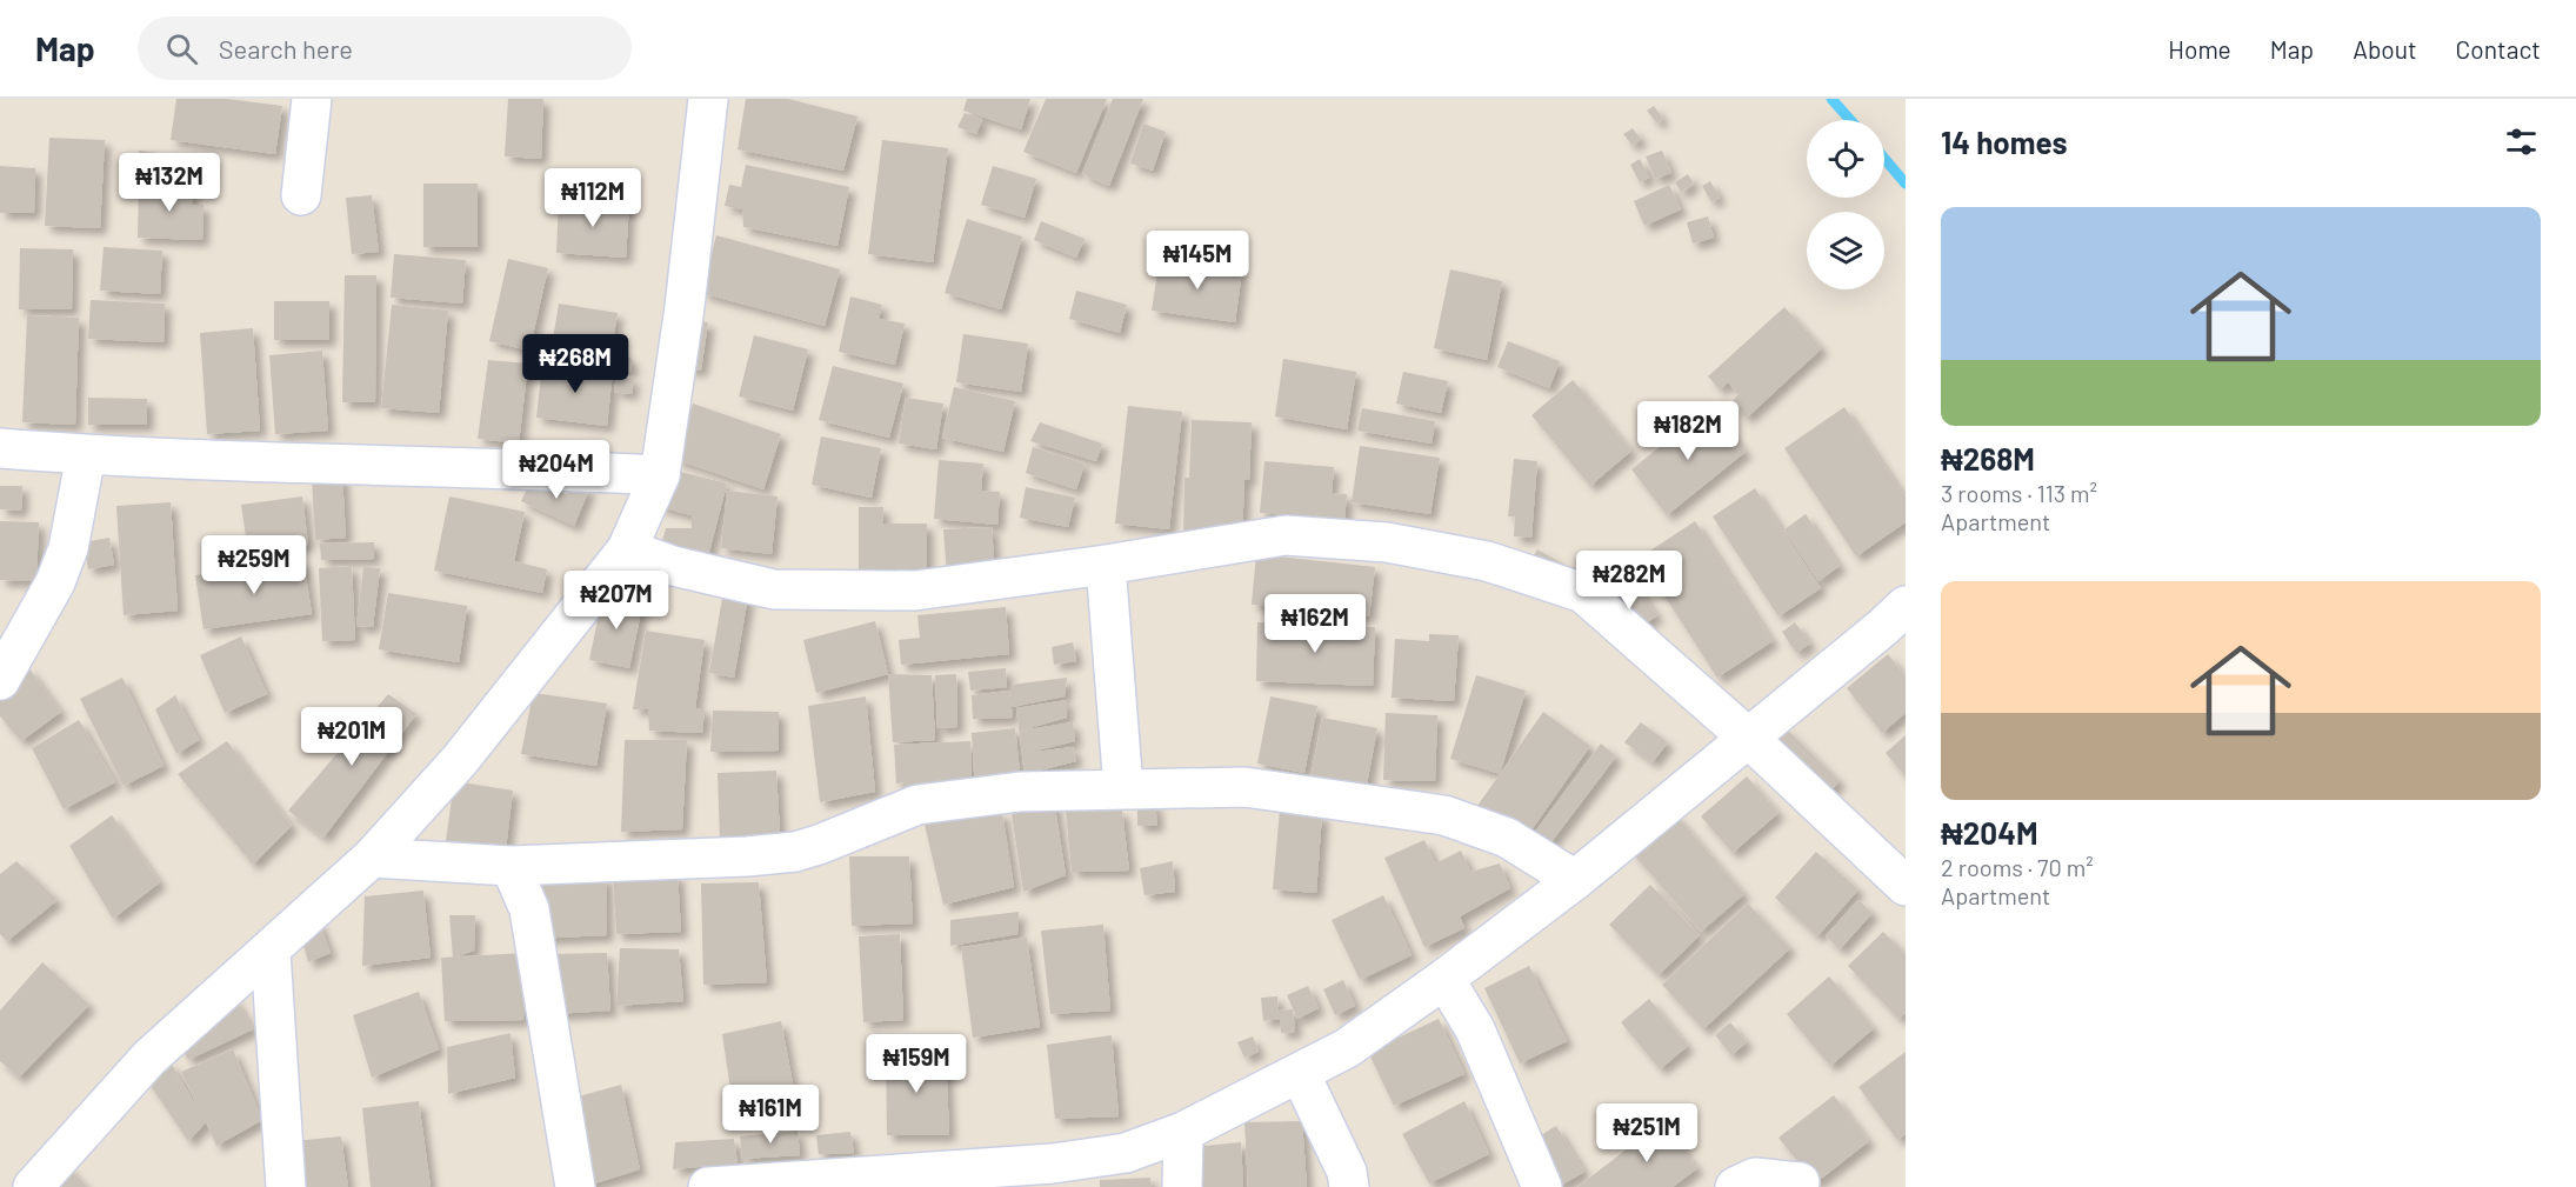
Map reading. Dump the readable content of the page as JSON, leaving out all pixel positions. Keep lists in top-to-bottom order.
{
  "page": {
    "header": "Map",
    "search": "Search here",
    "nav": [
      "Home",
      "Map",
      "About",
      "Contact"
    ],
    "heading": "14 homes",
    "price": [
      "₦132M",
      "₦112M",
      "₦145M",
      "₦268M",
      "₦182M",
      "₦204M",
      "₦259M",
      "₦282M",
      "₦207M",
      "₦162M",
      "₦201M",
      "₦159M",
      "₦161M",
      "₦251M"
    ],
    "list": [
      {
        "name": "₦268M",
        "note": "3 rooms · 113 m² · Apartment"
      },
      {
        "name": "₦204M",
        "note": "2 rooms · 70 m² · Apartment"
      }
    ]
  }
}
